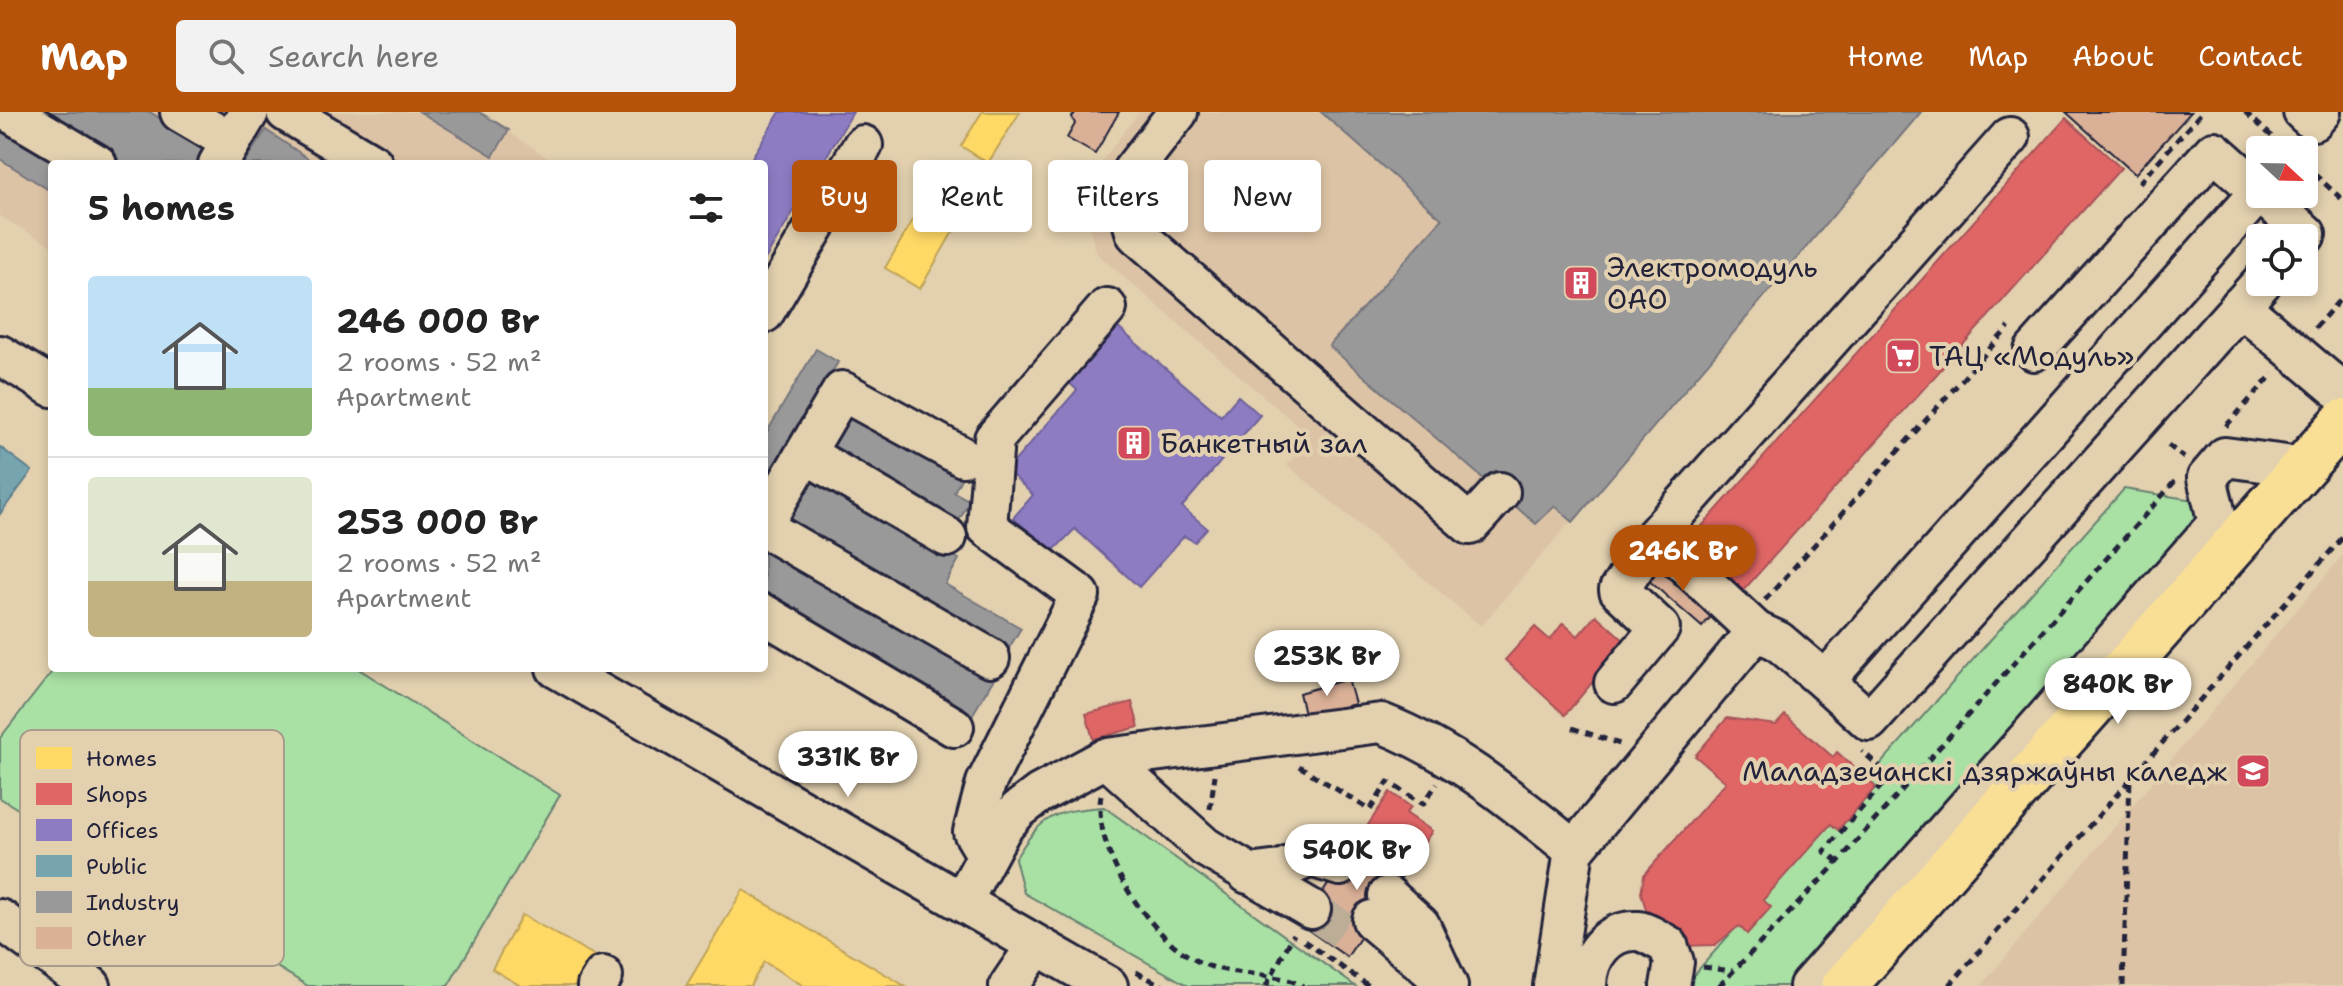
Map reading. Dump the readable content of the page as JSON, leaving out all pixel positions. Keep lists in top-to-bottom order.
{
  "places": {
    "building": ["Электромодуль ОАО", "Банкетный зал"],
    "supermarket": ["ТАЦ «Модуль»"],
    "school or university": ["Маладзечанскі дзяржаўны каледж"]
  },
  "legend": [
    "Homes",
    "Shops",
    "Offices",
    "Public",
    "Industry",
    "Other"
  ],
  "north": "right",
  "page": {
    "header": "Map",
    "search": "Search here",
    "nav": [
      "Home",
      "Map",
      "About",
      "Contact"
    ],
    "chip": [
      "Buy",
      "Rent",
      "Filters",
      "New"
    ],
    "heading": "5 homes",
    "list": [
      {
        "name": "246 000 Br",
        "note": "2 rooms · 52 m² · Apartment"
      },
      {
        "name": "253 000 Br",
        "note": "2 rooms · 52 m² · Apartment"
      }
    ],
    "price": [
      "246K Br",
      "253K Br",
      "840K Br",
      "331K Br",
      "540K Br"
    ]
  }
}
